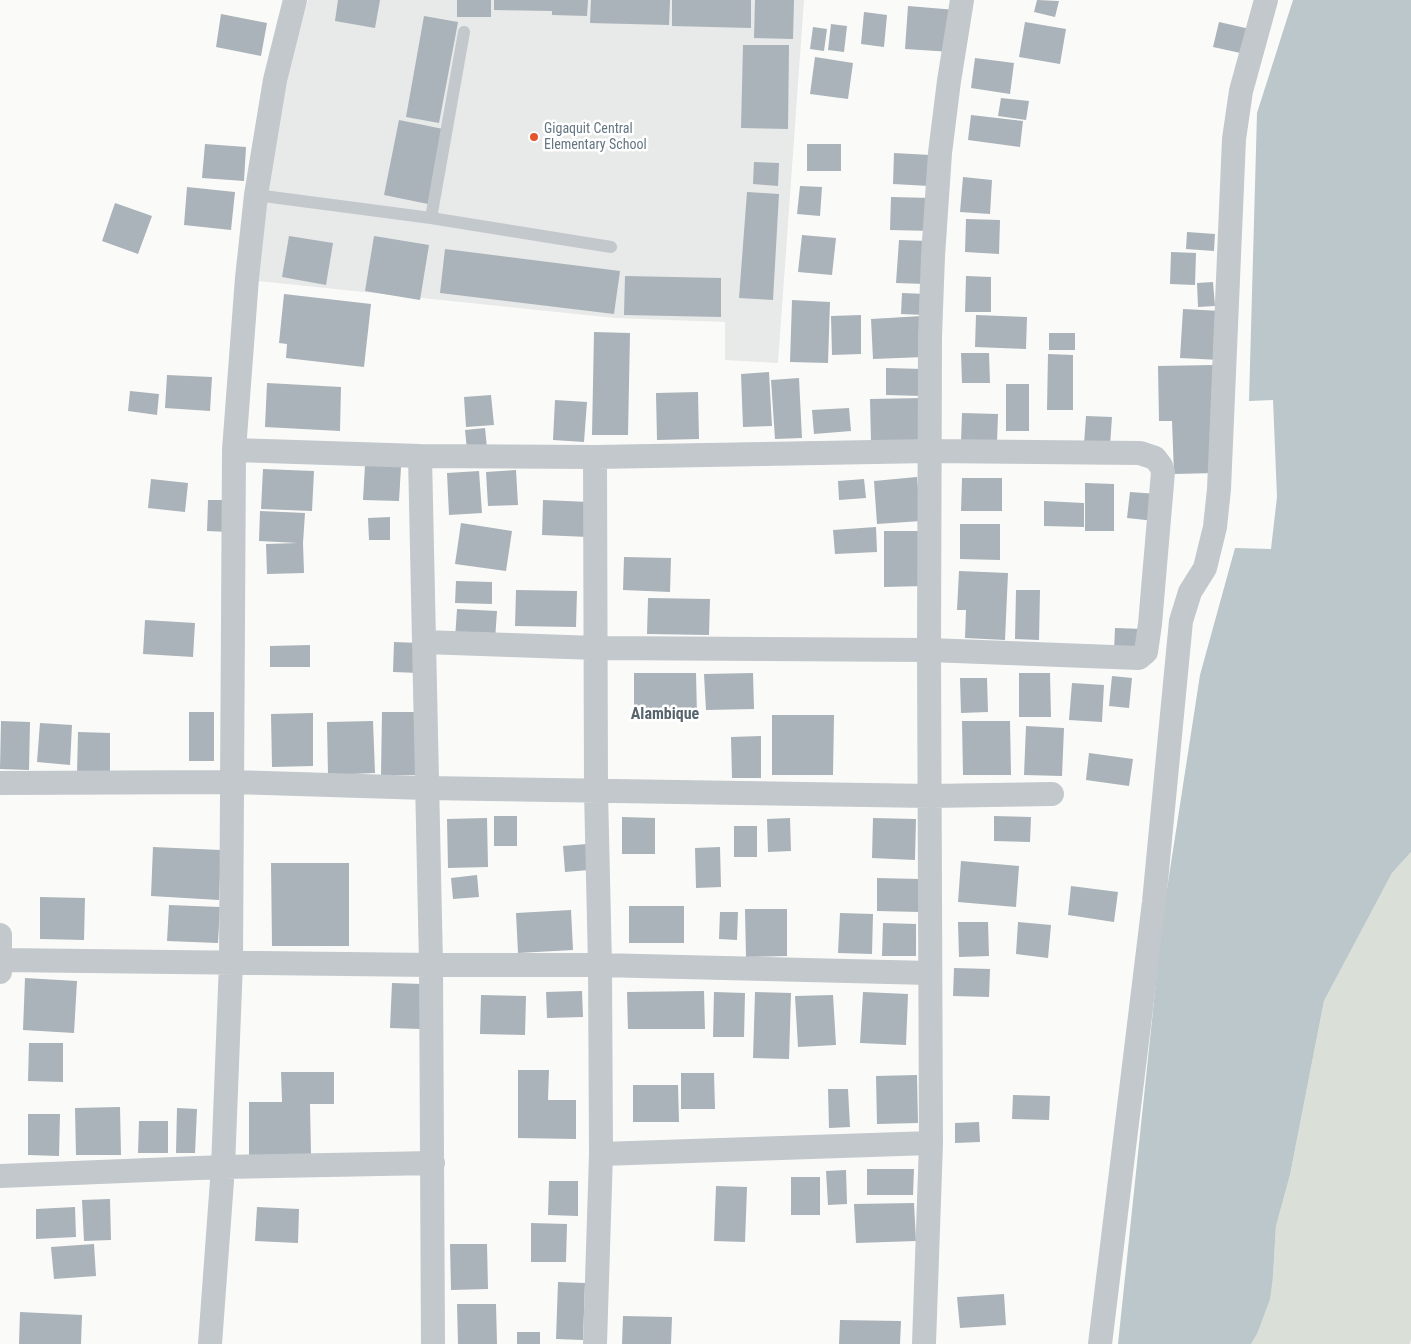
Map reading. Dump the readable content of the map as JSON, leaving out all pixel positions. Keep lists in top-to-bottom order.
{
  "districts": ["Alambique"],
  "places": ["Gigaquit Central Elementary School"]
}
